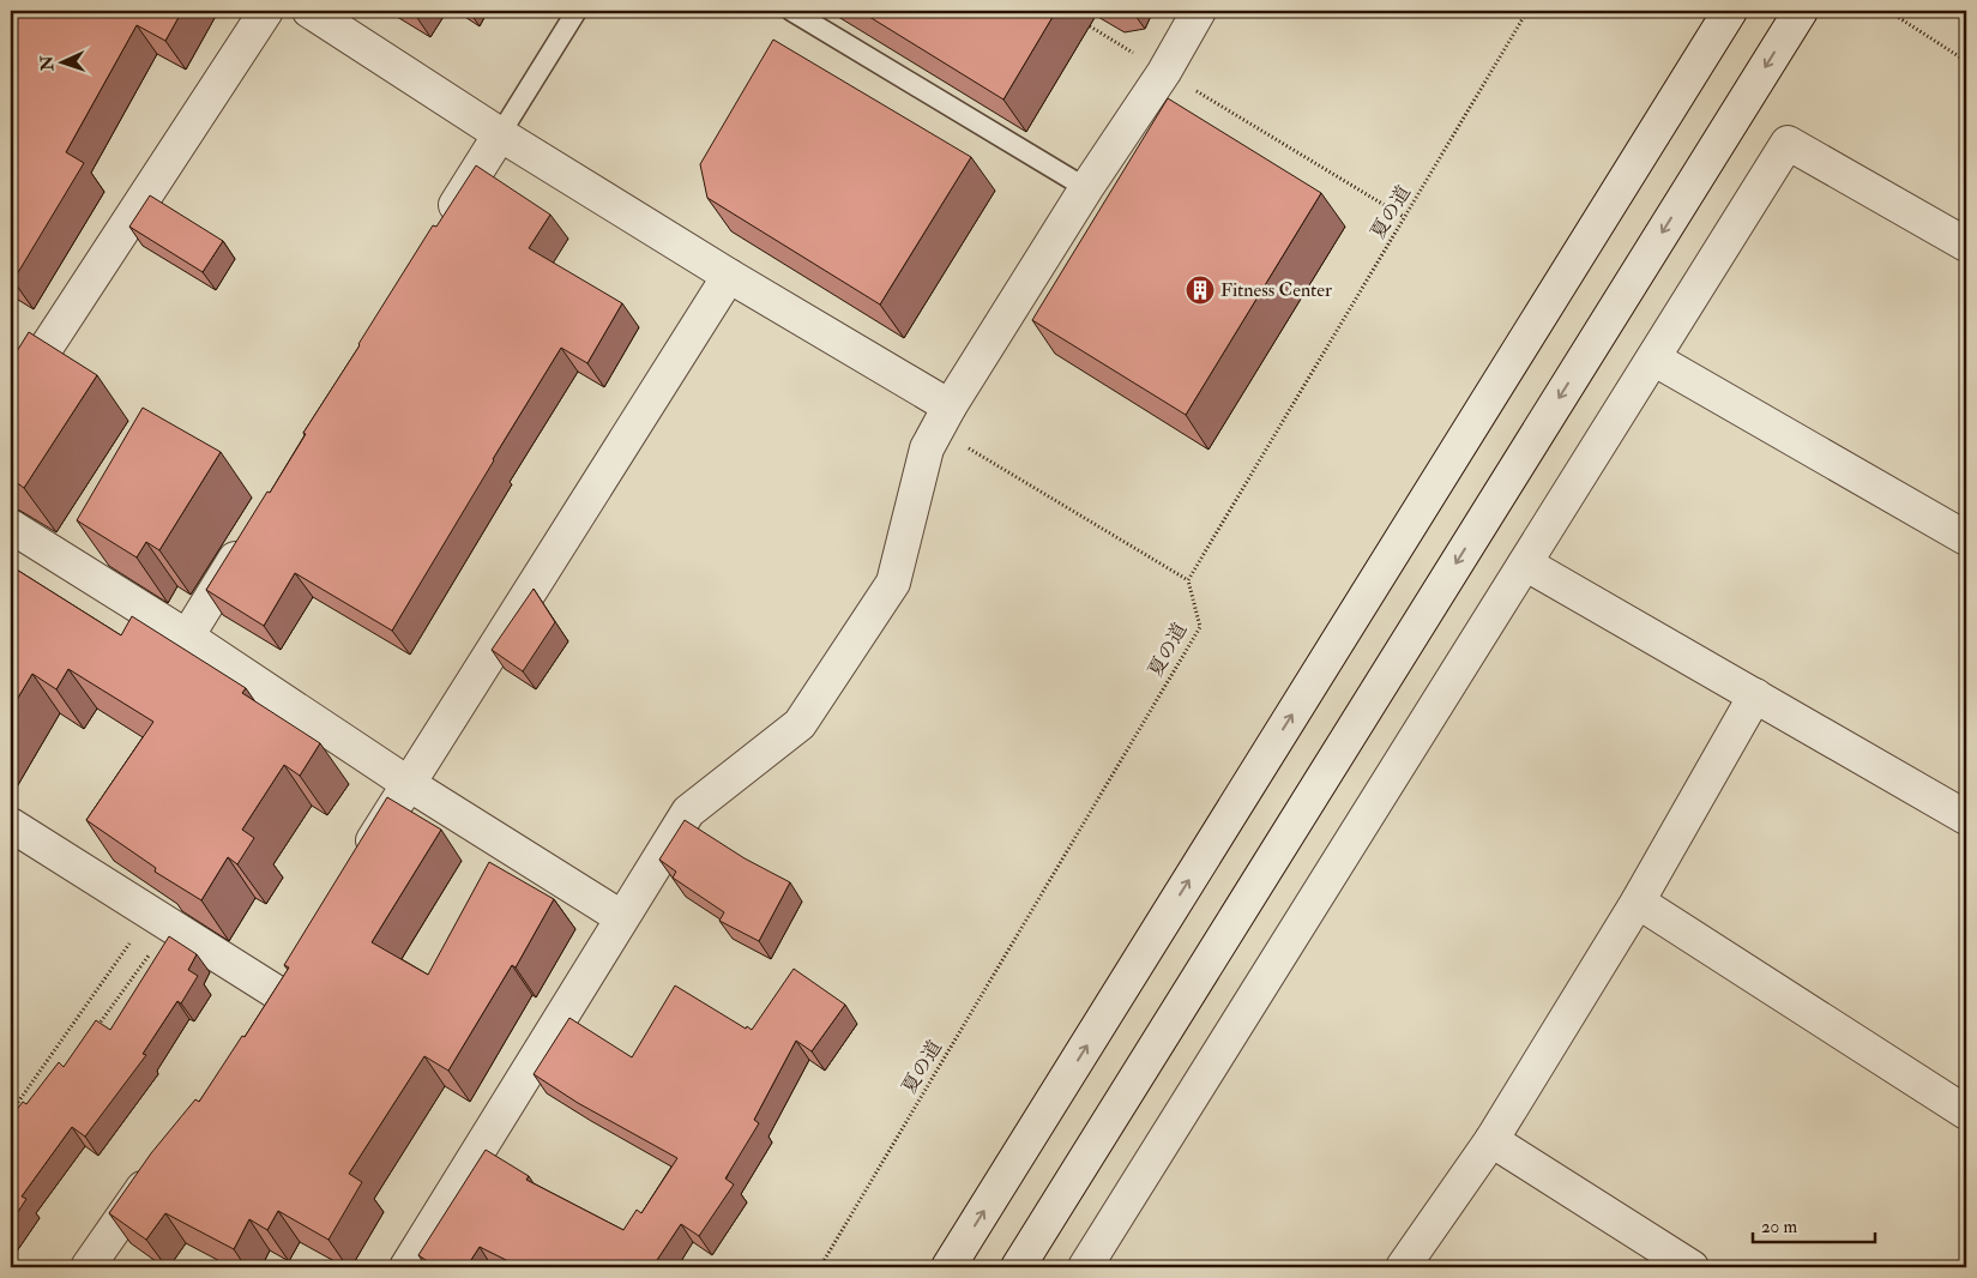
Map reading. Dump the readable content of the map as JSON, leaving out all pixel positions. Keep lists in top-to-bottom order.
{
  "streets": {
    "path": ["夏の道"]
  },
  "places": {
    "building": ["Fitness Center"]
  },
  "scale_bar": "20 m",
  "north": "left"
}
